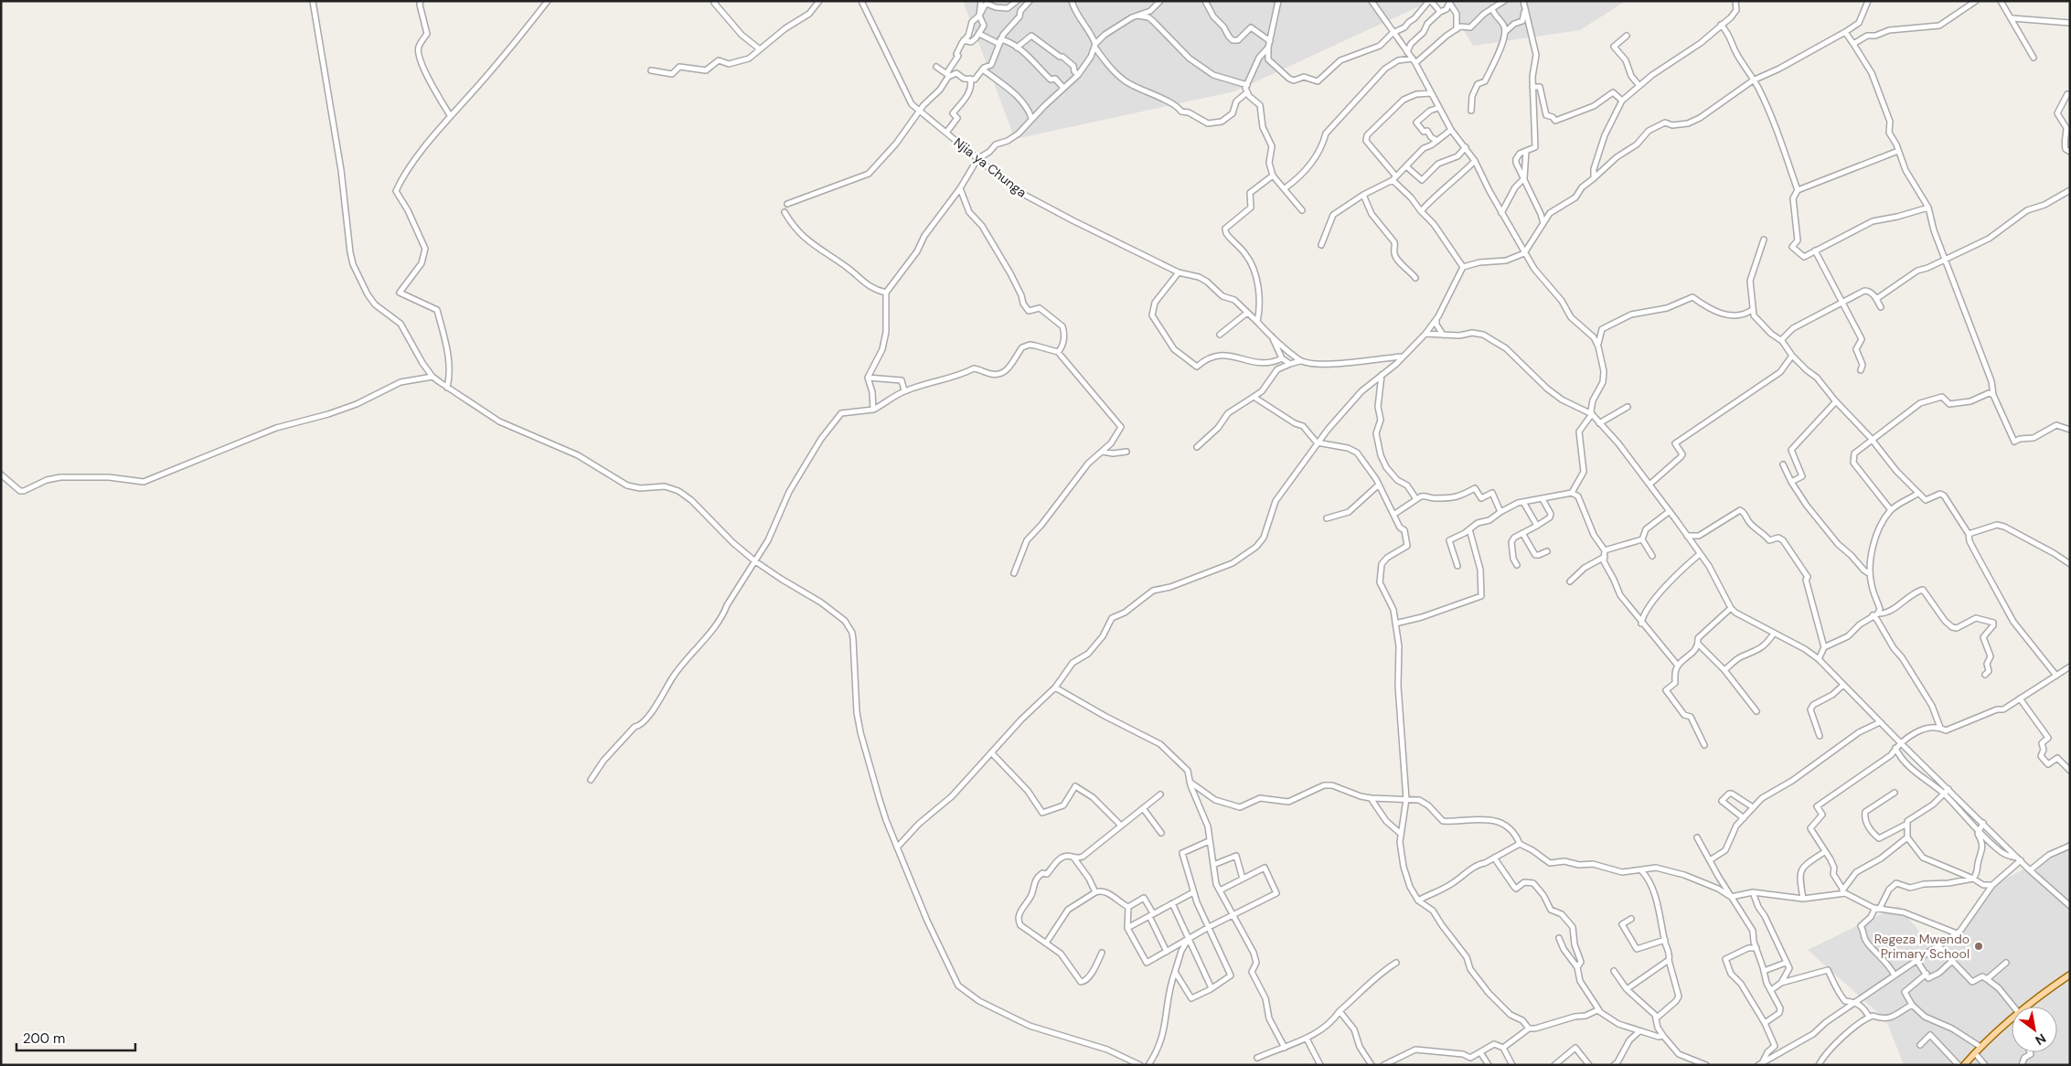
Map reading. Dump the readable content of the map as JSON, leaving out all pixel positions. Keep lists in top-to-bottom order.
{
  "streets": {
    "street": ["Njia ya Chunga"]
  },
  "places": ["Regeza Mwendo Primary School"],
  "scale_bar": "200 m",
  "north": "bottom right"
}
